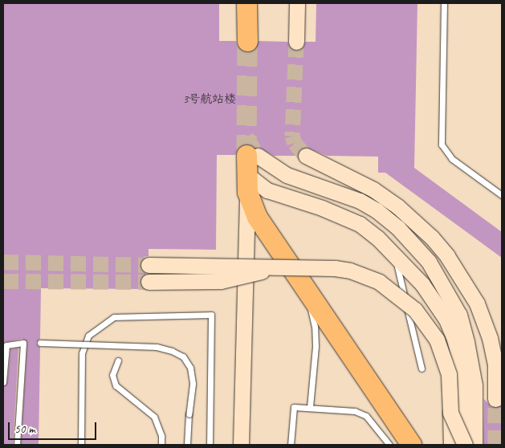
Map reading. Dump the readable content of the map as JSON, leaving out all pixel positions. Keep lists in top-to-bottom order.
{
  "house_numbers": ["3号航站楼"],
  "scale_bar": "50 m"
}
